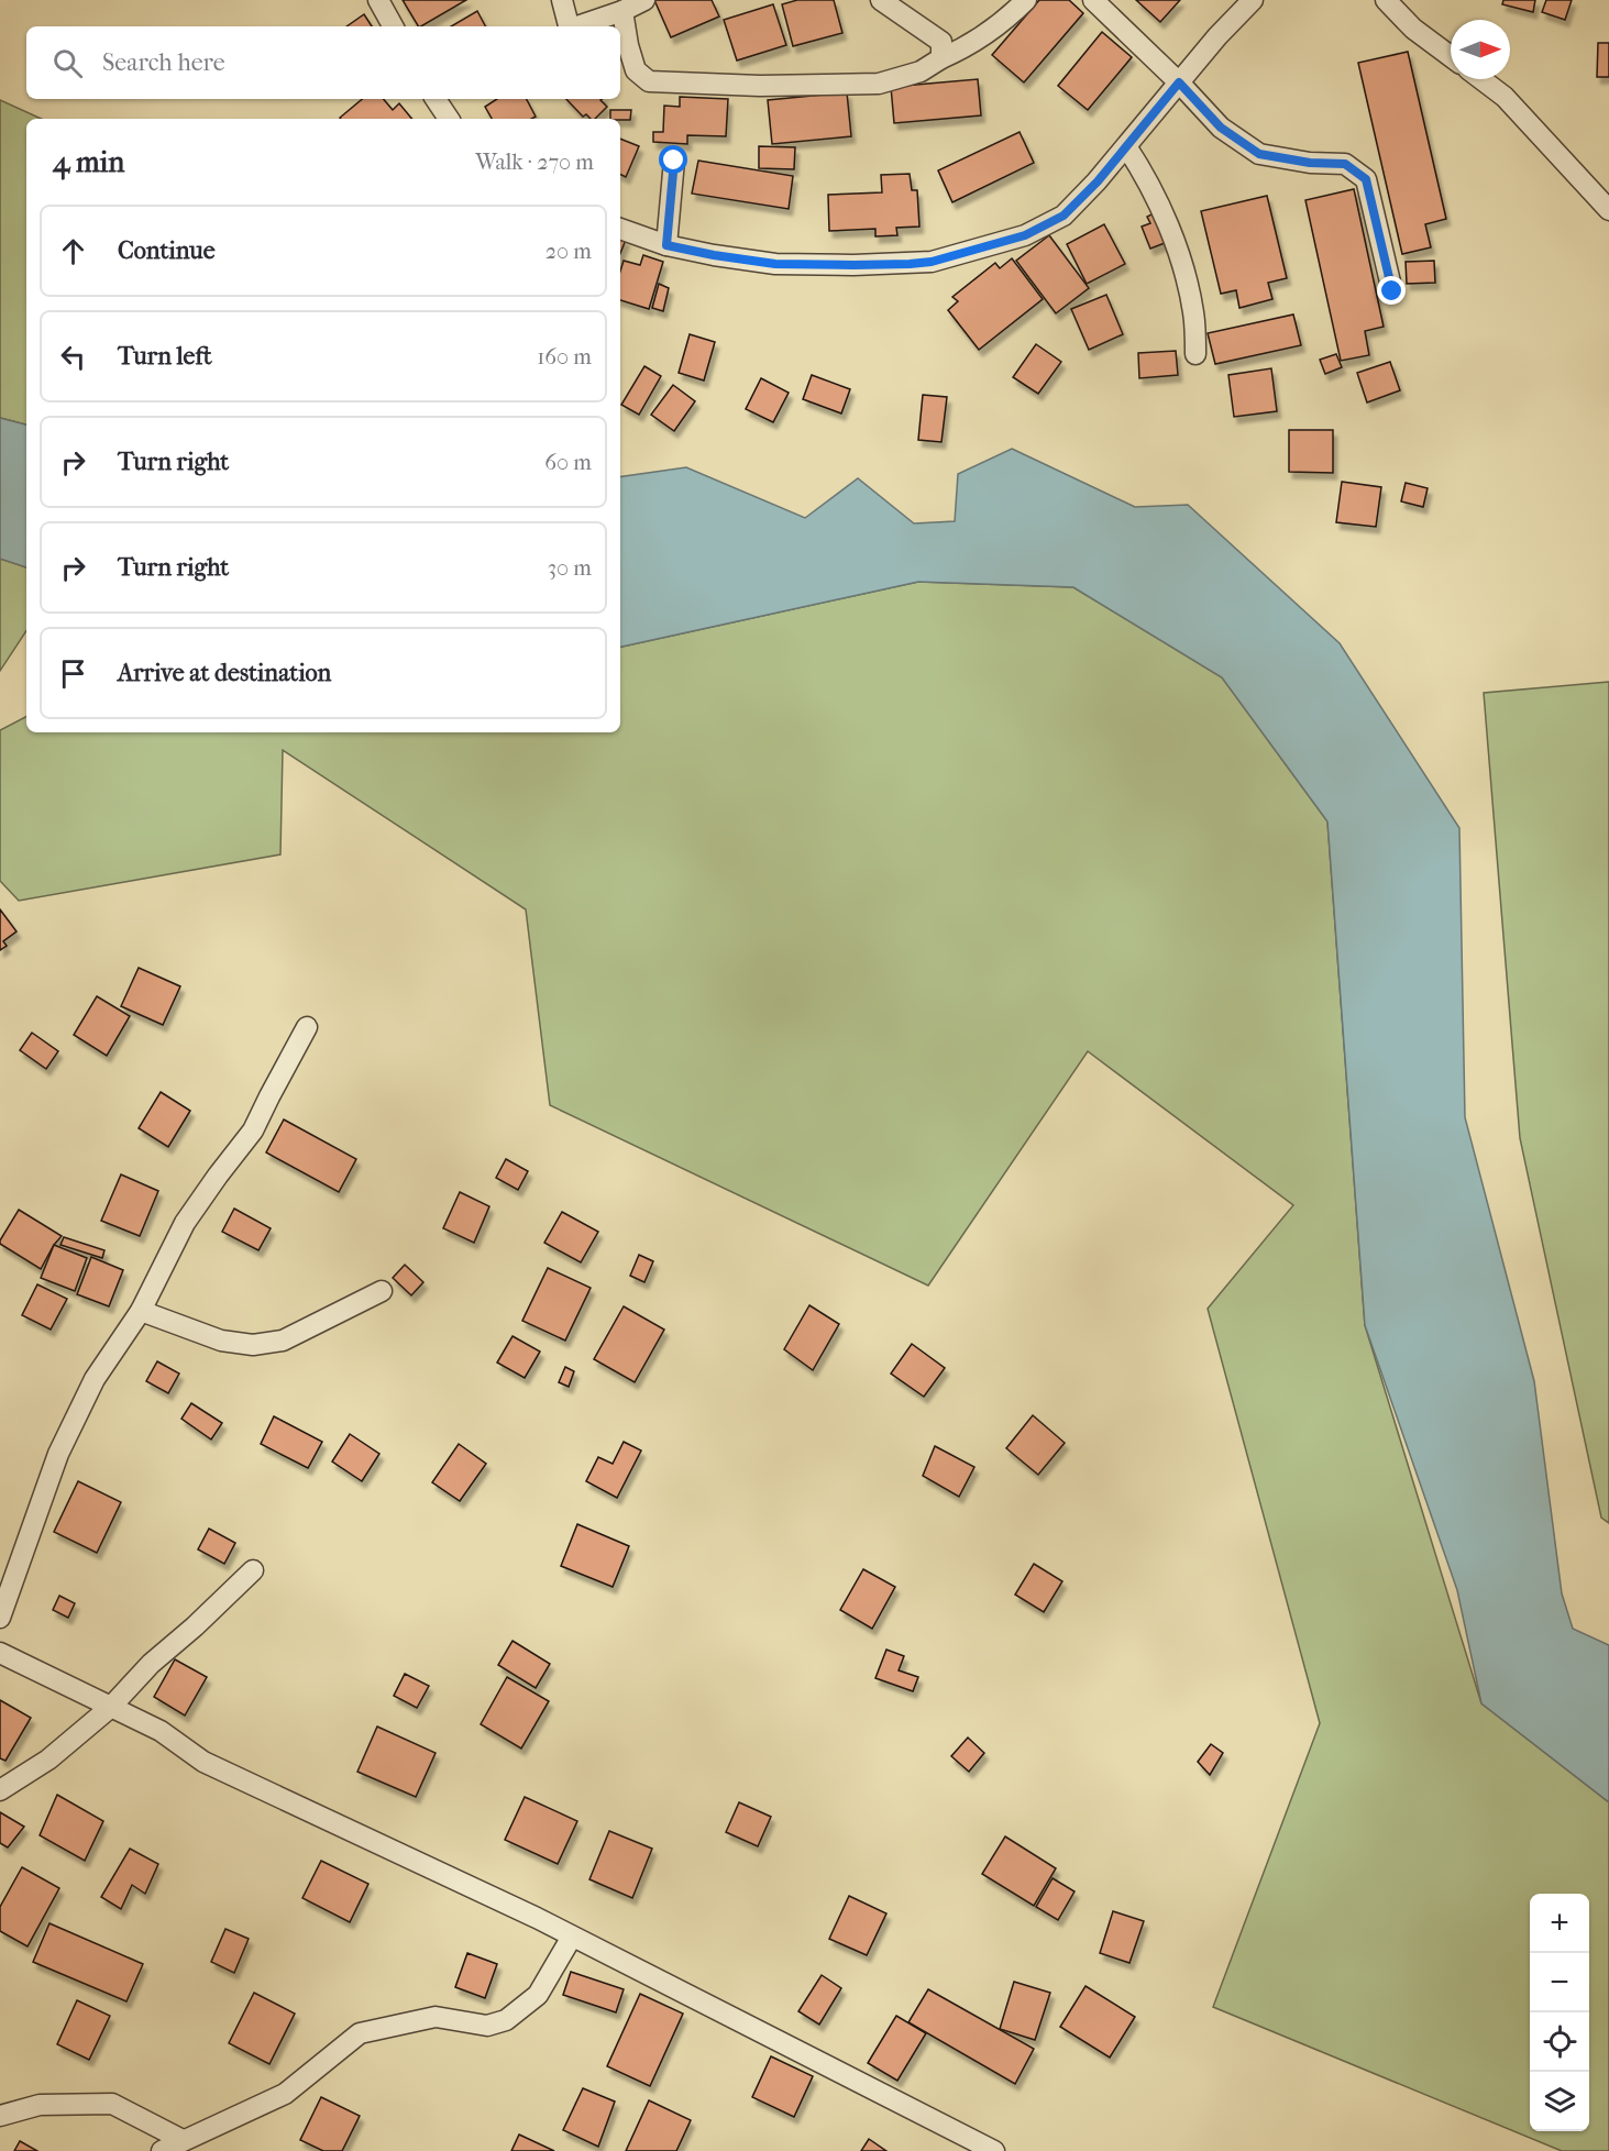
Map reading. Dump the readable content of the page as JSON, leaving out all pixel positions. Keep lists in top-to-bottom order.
{
  "north": "right",
  "page": {
    "search": "Search here",
    "heading": ["4 min", "Walk · 270 m"],
    "list": [
      ["Continue", "20 m"],
      ["Turn left", "160 m"],
      ["Turn right", "60 m"],
      ["Turn right", "30 m"],
      "Arrive at destination"
    ],
    "map_buttons": ["+", "−"]
  }
}
